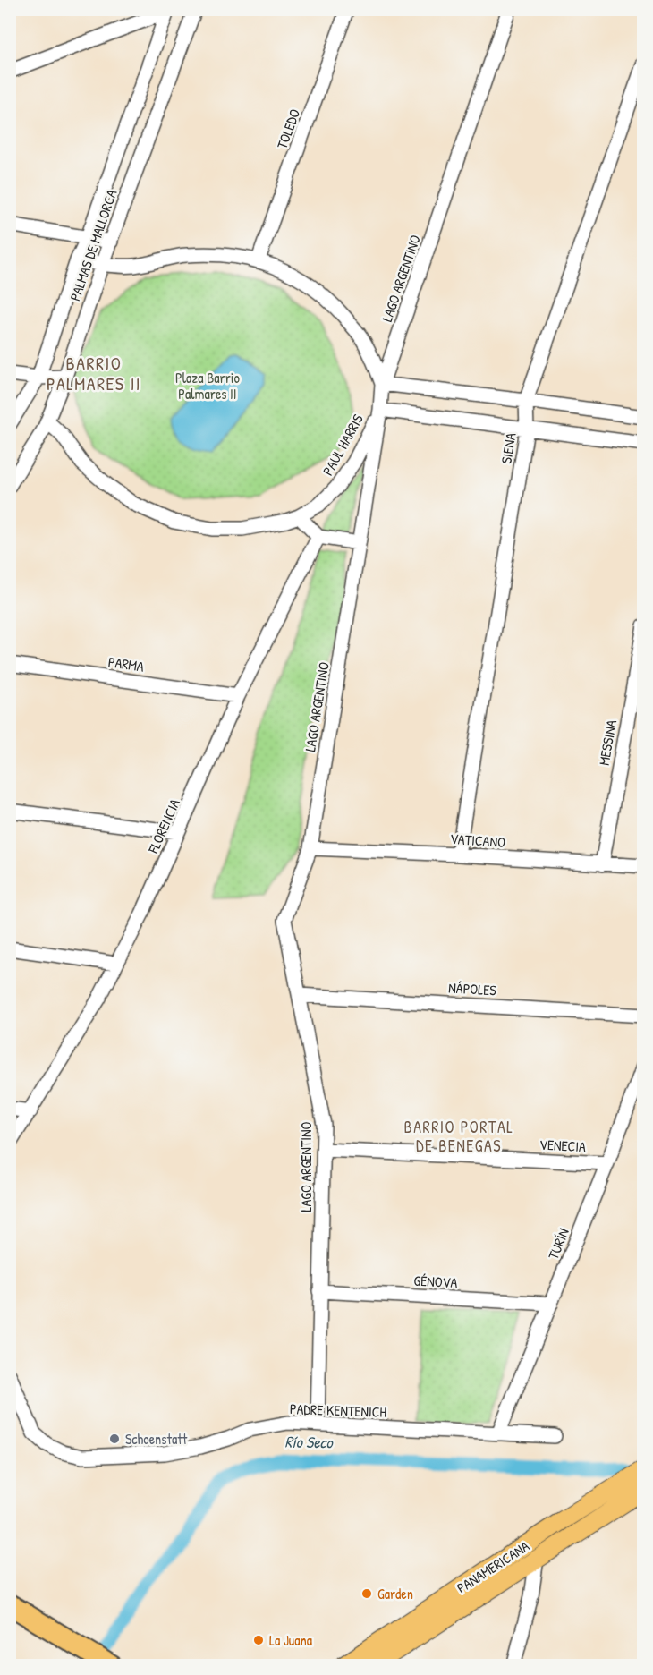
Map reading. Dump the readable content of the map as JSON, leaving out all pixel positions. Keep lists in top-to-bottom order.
{
  "streets": {
    "main road": ["PANAMERICANA"],
    "street": [
      "TOLEDO",
      "PALMAS DE MALLORCA",
      "LAGO ARGENTINO",
      "PAUL HARRIS",
      "SIENA",
      "PARMA",
      "MESSINA",
      "FLORENCIA",
      "VATICANO",
      "NÁPOLES",
      "VENECIA",
      "TURÍN",
      "GÉNOVA",
      "PADRE KENTENICH"
    ]
  },
  "crossings": [
    ["PALMAS DE MALLORCA", "PAUL HARRIS"],
    ["LAGO ARGENTINO", "PAUL HARRIS"],
    ["LAGO ARGENTINO", "VATICANO"],
    ["LAGO ARGENTINO", "NÁPOLES"],
    ["LAGO ARGENTINO", "VENECIA"],
    ["LAGO ARGENTINO", "GÉNOVA"],
    ["LAGO ARGENTINO", "PADRE KENTENICH"],
    ["PAUL HARRIS", "SIENA"],
    ["SIENA", "VATICANO"],
    ["PARMA", "FLORENCIA"],
    ["MESSINA", "VATICANO"],
    ["VENECIA", "TURÍN"],
    ["TURÍN", "GÉNOVA"],
    ["TURÍN", "PADRE KENTENICH"]
  ],
  "districts": ["BARRIO PALMARES II", "BARRIO PORTAL DE BENEGAS"],
  "water": ["Río Seco"],
  "parks": ["Plaza Barrio Palmares II"],
  "places": ["Schoenstatt", "Garden", "La Juana"]
}
